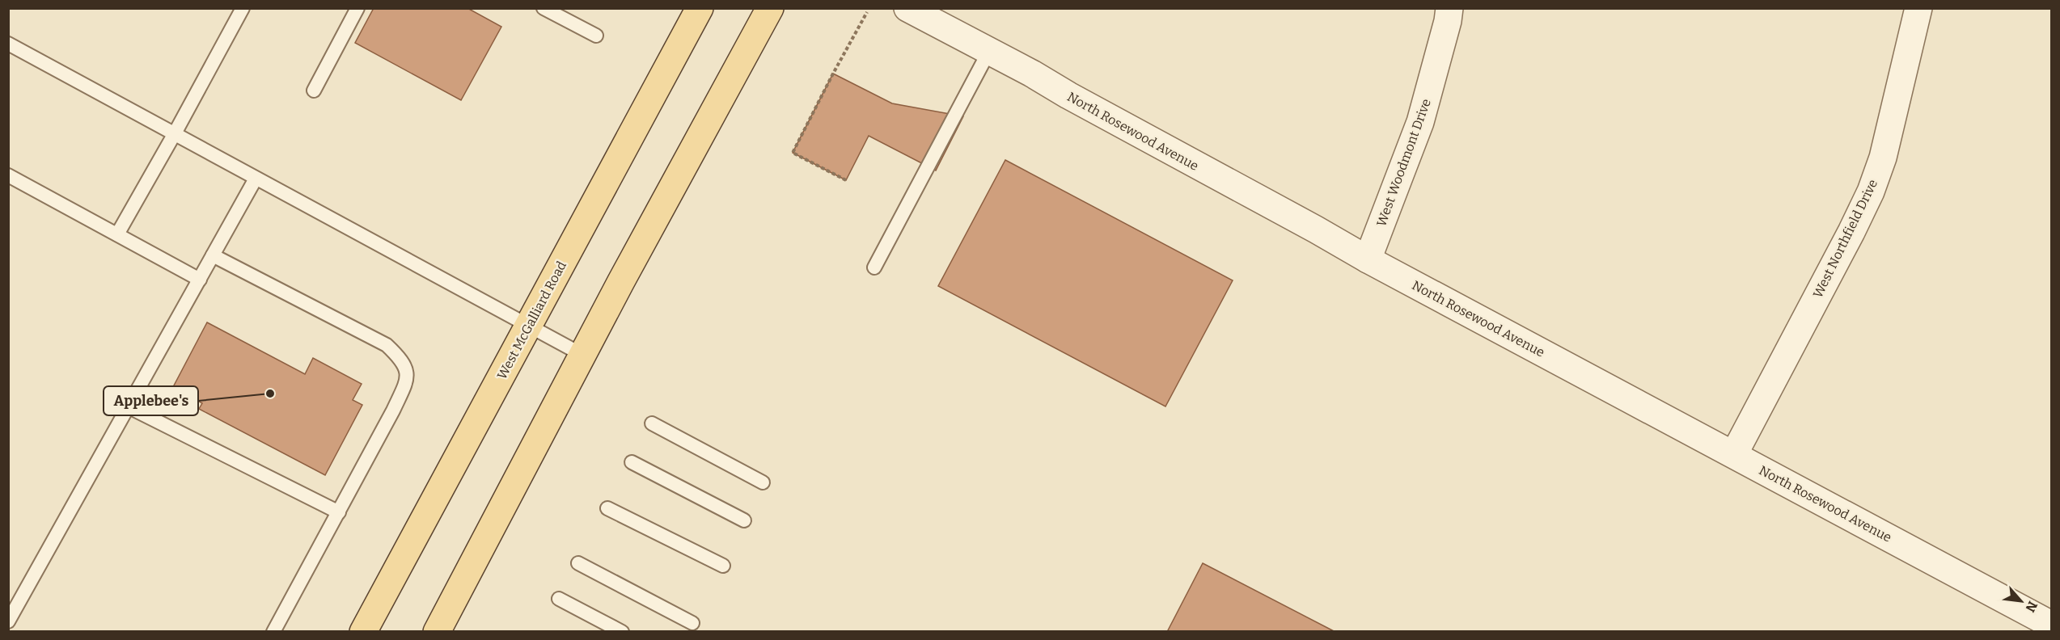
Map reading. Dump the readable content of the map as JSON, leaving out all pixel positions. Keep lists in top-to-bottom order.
{
  "streets": {
    "main road": ["West McGalliard Road"],
    "street": ["North Rosewood Avenue", "West Woodmont Drive", "West Northfield Drive"]
  },
  "crossings": [
    ["North Rosewood Avenue", "West Woodmont Drive"],
    ["North Rosewood Avenue", "West Northfield Drive"]
  ],
  "places": ["Applebee's"],
  "north": "bottom right"
}
